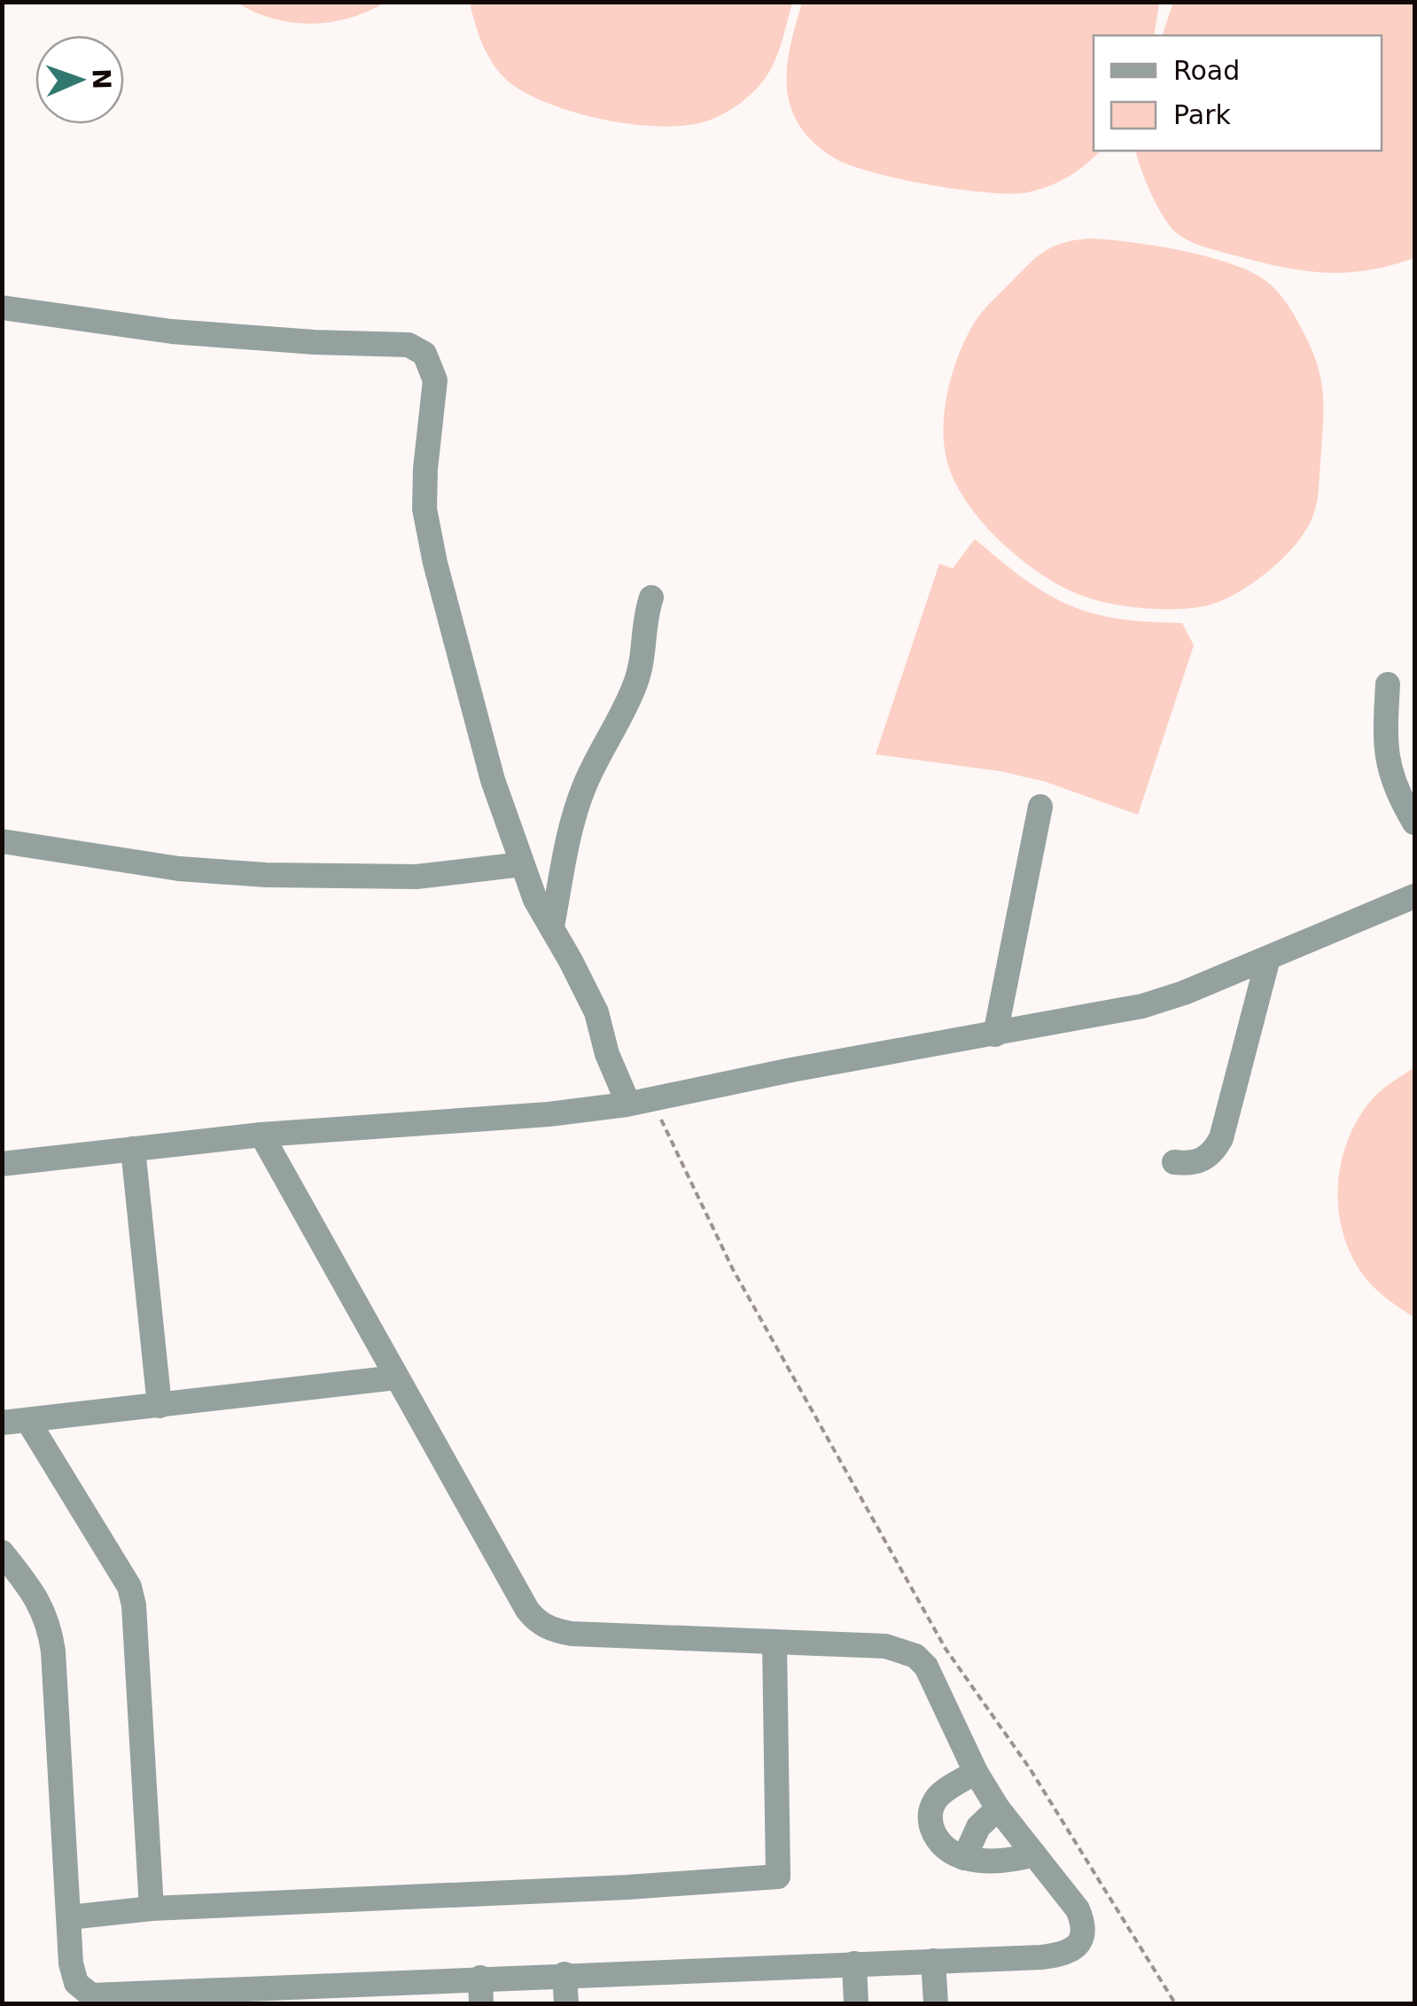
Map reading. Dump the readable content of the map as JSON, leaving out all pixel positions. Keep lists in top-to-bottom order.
{
  "legend": ["Road", "Park"],
  "north": "right"
}
